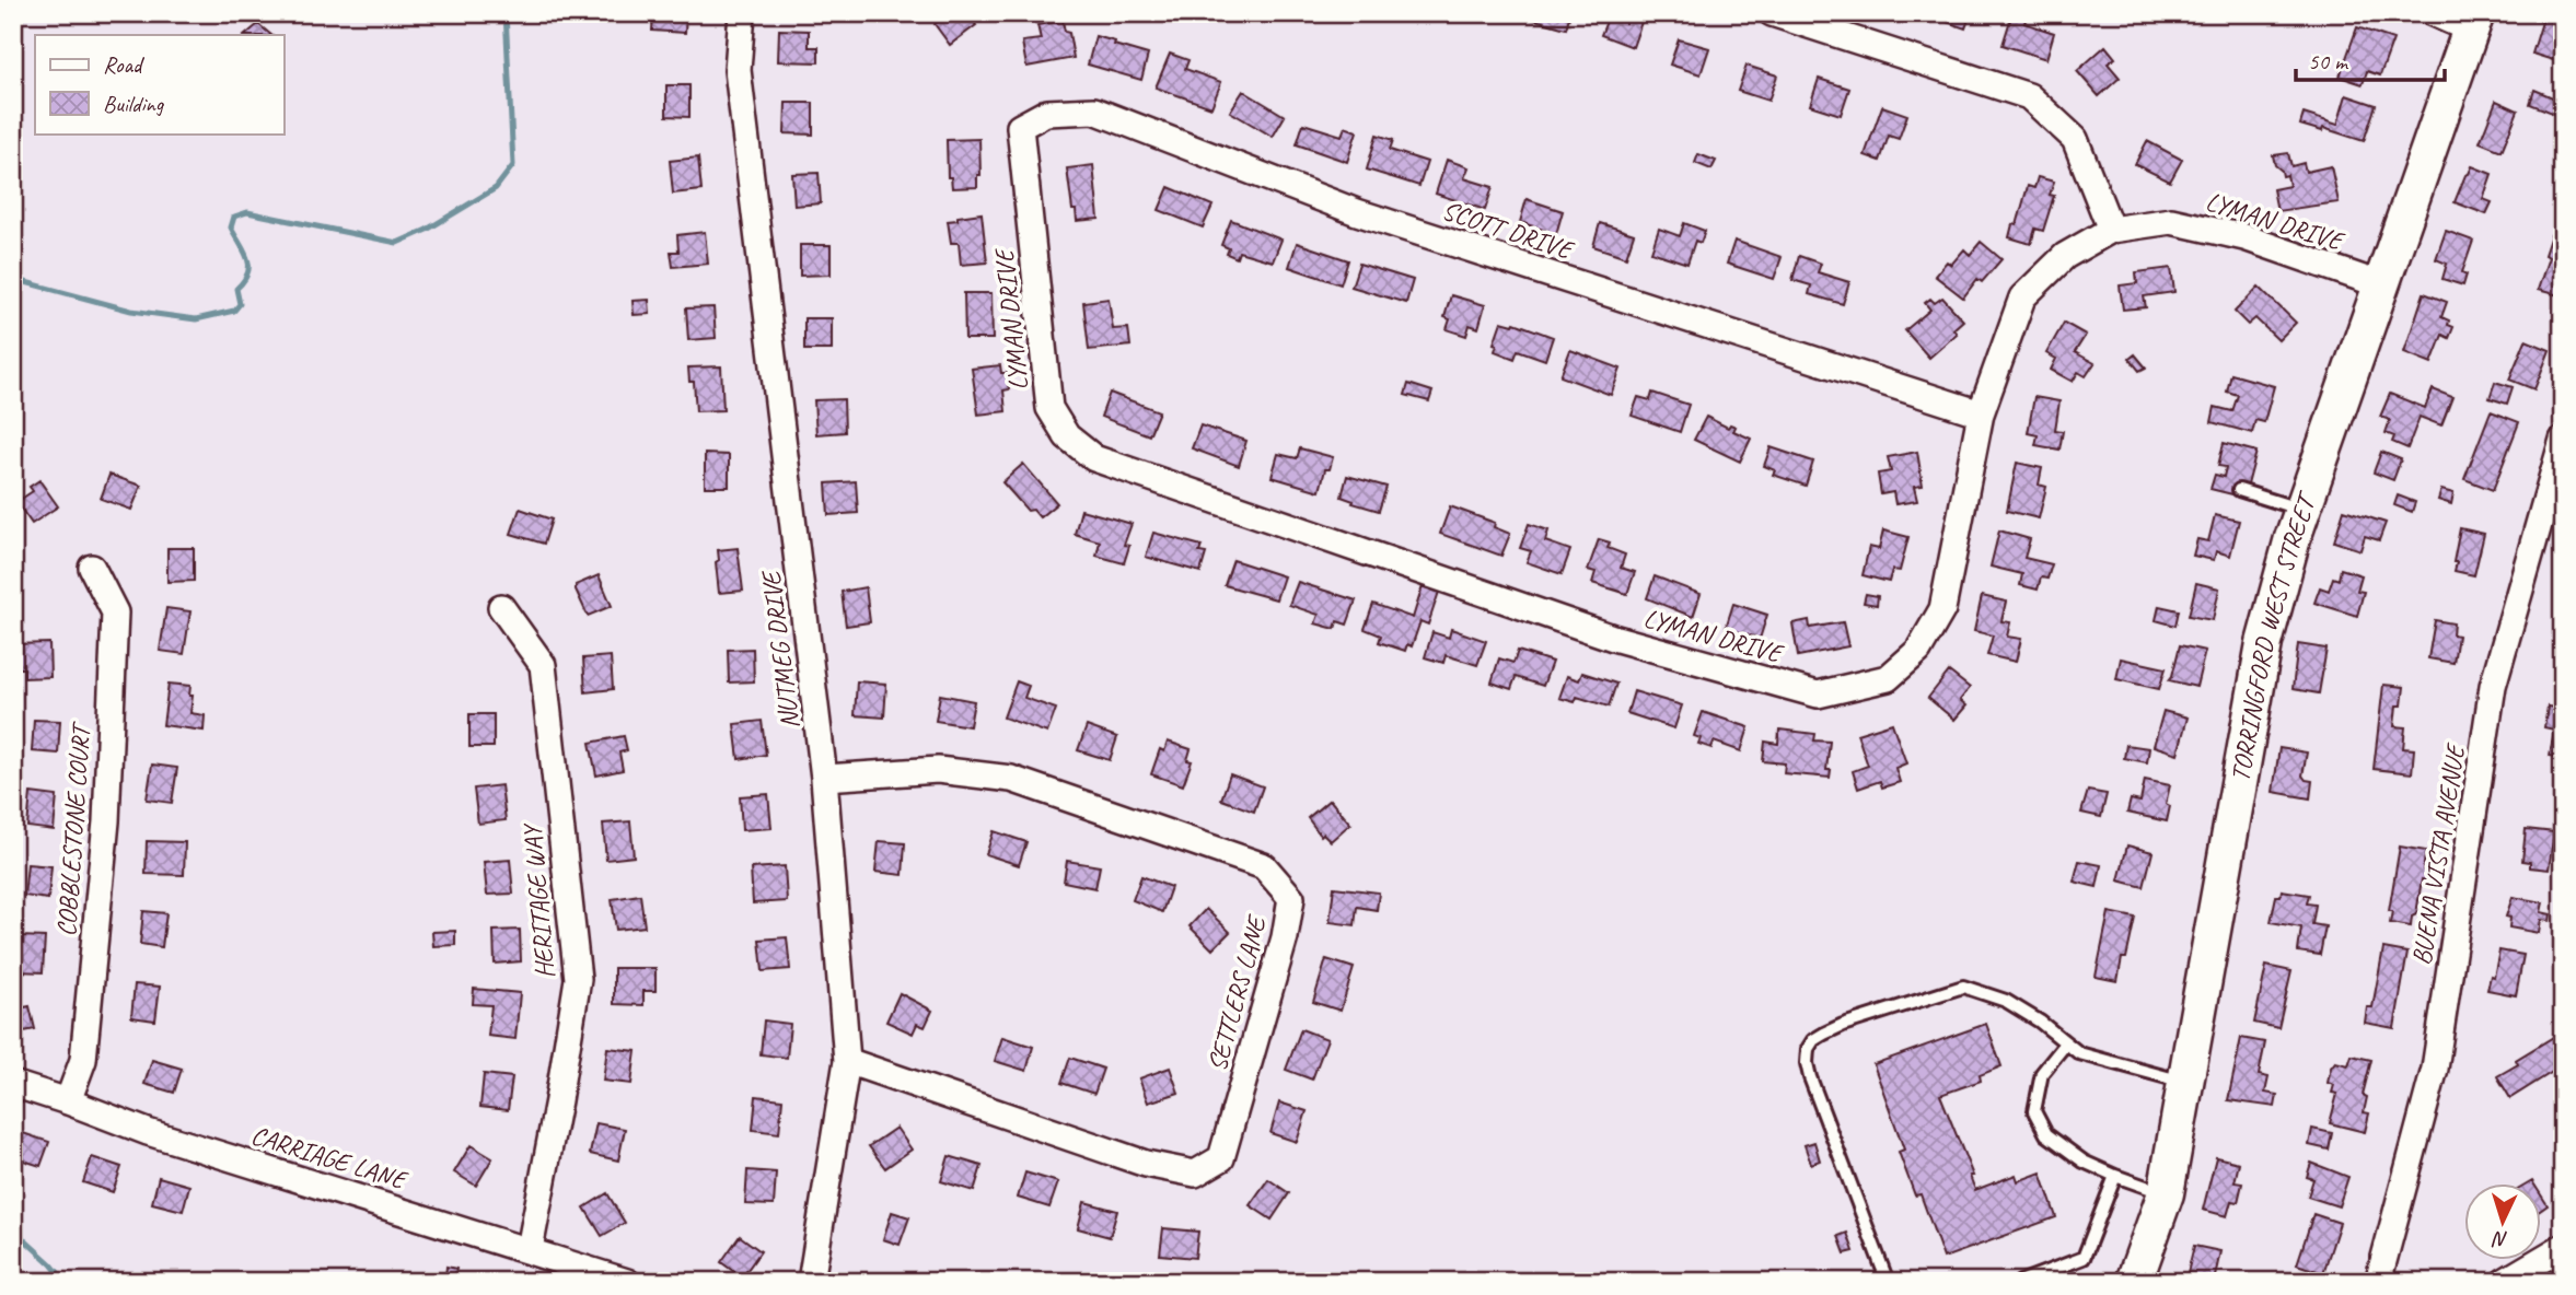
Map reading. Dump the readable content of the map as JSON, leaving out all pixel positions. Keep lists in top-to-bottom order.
{
  "streets": {
    "main road": ["TORRINGFORD WEST STREET"],
    "street": [
      "LYMAN DRIVE",
      "SCOTT DRIVE",
      "NUTMEG DRIVE",
      "COBBLESTONE COURT",
      "BUENA VISTA AVENUE",
      "HERITAGE WAY",
      "SETTLERS LANE",
      "CARRIAGE LANE"
    ]
  },
  "crossings": [
    ["LYMAN DRIVE", "SCOTT DRIVE"],
    ["LYMAN DRIVE", "TORRINGFORD WEST STREET"],
    ["NUTMEG DRIVE", "SETTLERS LANE"],
    ["COBBLESTONE COURT", "CARRIAGE LANE"],
    ["HERITAGE WAY", "CARRIAGE LANE"]
  ],
  "legend": ["Road", "Building"],
  "scale_bar": "50 m",
  "north": "bottom"
}
